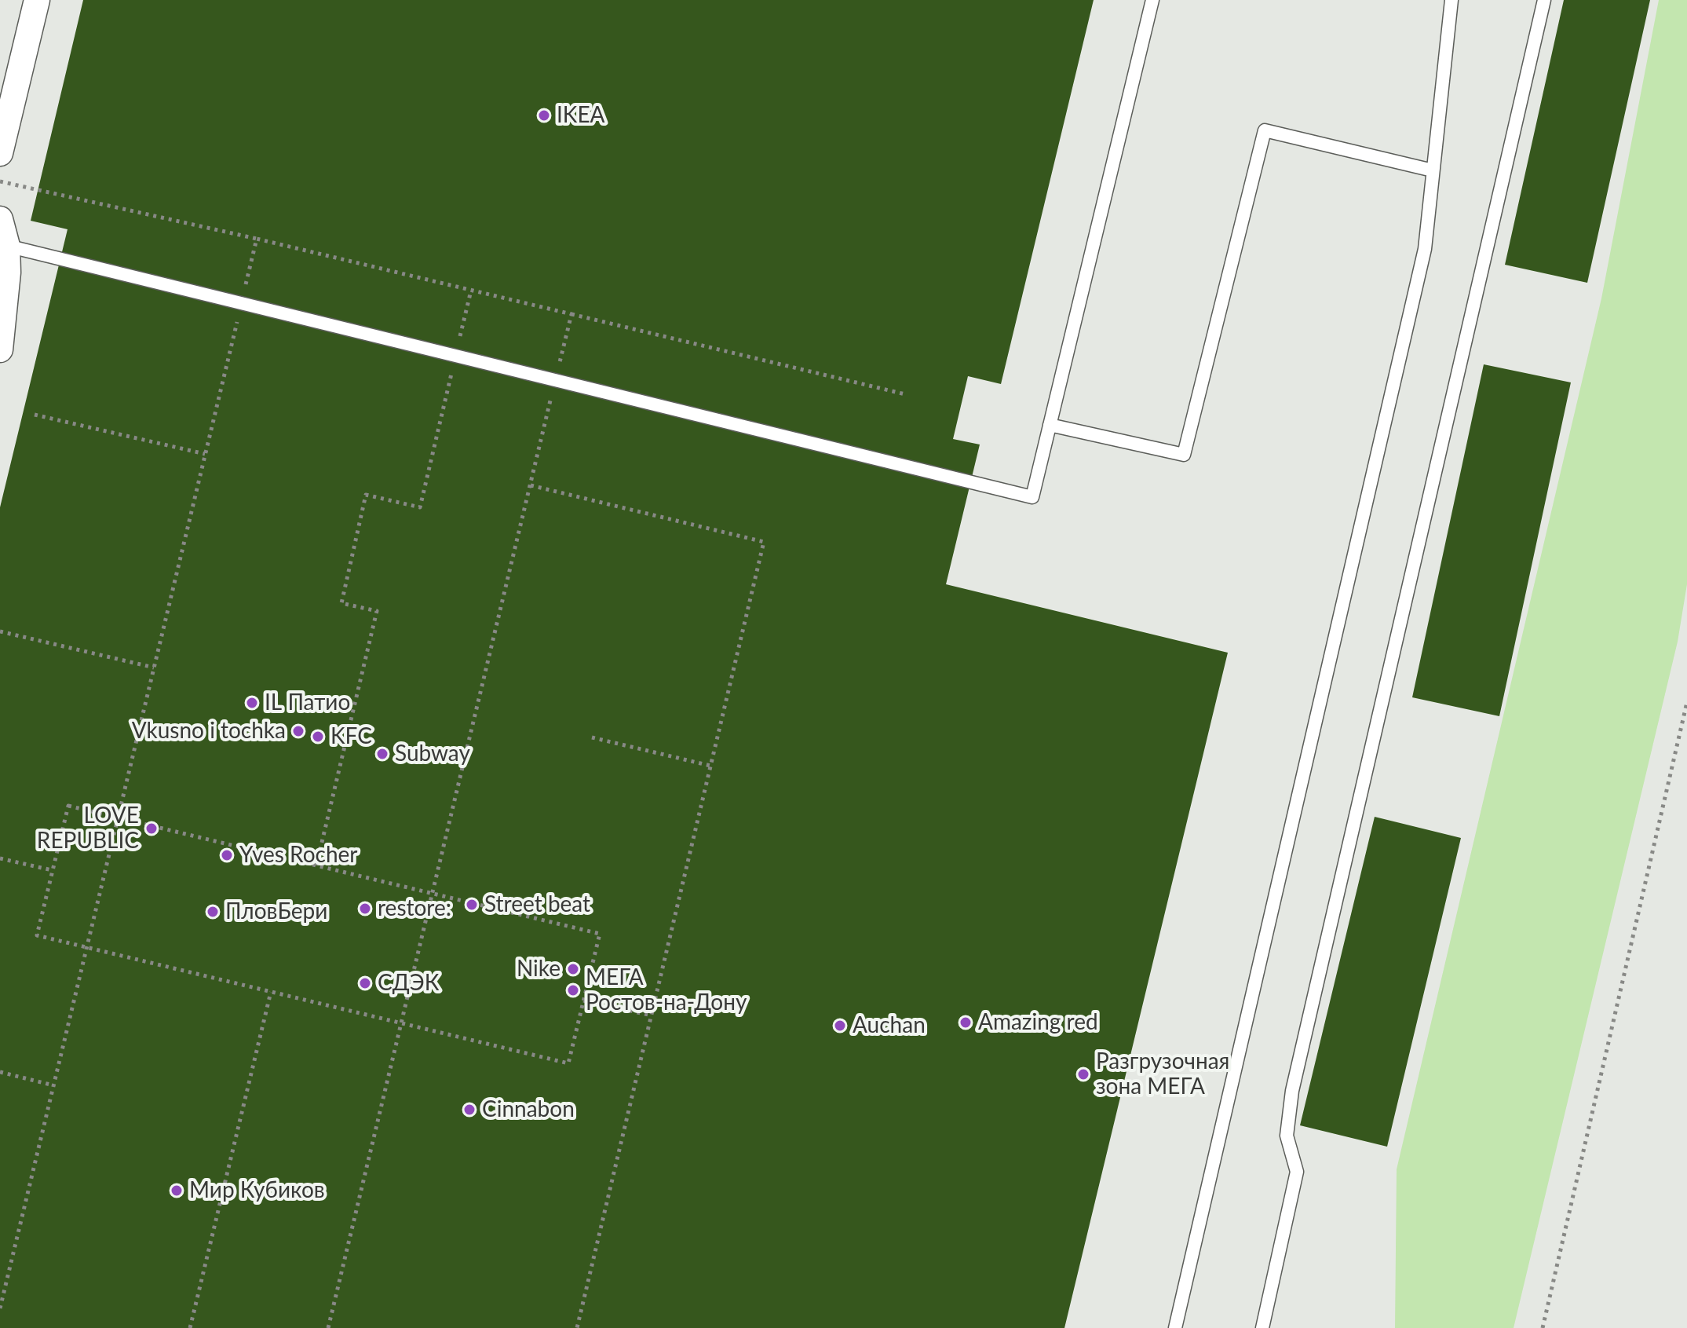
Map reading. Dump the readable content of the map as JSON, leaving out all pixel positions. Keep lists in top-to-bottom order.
{
  "places": [
    "IKEA",
    "IL Патио",
    "Vkusno i tochka",
    "KFC",
    "Subway",
    "LOVE REPUBLIC",
    "Yves Rocher",
    "Street beat",
    "restore:",
    "ПловБери",
    "Nike",
    "СДЭК",
    "МЕГА Ростов-на-Дону",
    "Amazing red",
    "Auchan",
    "Разгрузочная зона МЕГА",
    "Cinnabon",
    "Мир Кубиков"
  ]
}
